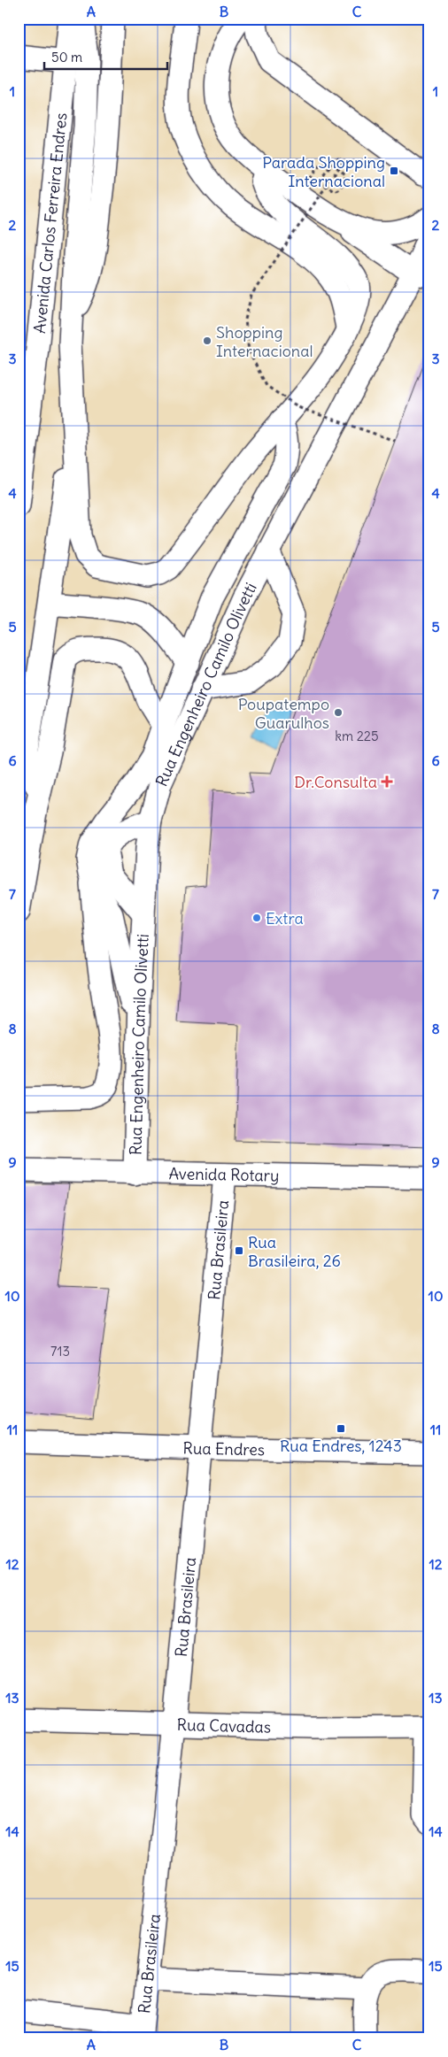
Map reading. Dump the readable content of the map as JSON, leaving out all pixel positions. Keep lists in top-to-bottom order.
{
  "streets": {
    "street": [
      "Avenida Carlos Ferreira Endres",
      "Rua Engenheiro Camilo Olivetti",
      "Avenida Rotary",
      "Rua Brasileira",
      "Rua Endres",
      "Rua Cavadas"
    ]
  },
  "crossings": [
    ["Rua Engenheiro Camilo Olivetti", "Avenida Rotary"],
    ["Avenida Rotary", "Rua Brasileira"],
    ["Rua Brasileira", "Rua Endres"],
    ["Rua Brasileira", "Rua Cavadas"]
  ],
  "places": {
    "transit": ["Parada Shopping Internacional", "Rua Brasileira, 26", "Rua Endres, 1243"],
    "other": ["Shopping Internacional", "Poupatempo Guarulhos", "Extra"],
    "health": ["Dr.Consulta"]
  },
  "house_numbers": ["km 225", "713"],
  "scale_bar": "50 m",
  "grid": {
    "columns": ["A", "B", "C"],
    "rows": [
      "1",
      "2",
      "3",
      "4",
      "5",
      "6",
      "7",
      "8",
      "9",
      "10",
      "11",
      "12",
      "13",
      "14",
      "15"
    ]
  }
}
